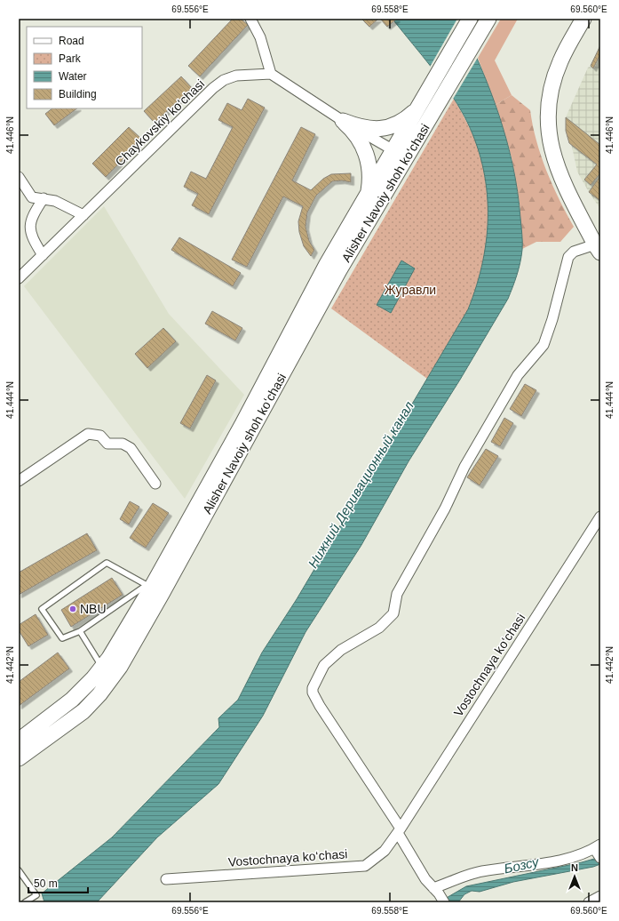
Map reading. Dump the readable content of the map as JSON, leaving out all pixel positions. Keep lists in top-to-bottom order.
{
  "streets": {
    "main road": ["Alisher Navoiy shoh koʻchasi"],
    "street": ["Chaykovskiy ko‘chasi", "Vostochnaya ko‘chasi"]
  },
  "water": ["Нижний Деривационный канал", "Бозсу"],
  "parks": ["Журавли"],
  "places": ["NBU"],
  "legend": [
    "Road",
    "Park",
    "Water",
    "Building"
  ],
  "scale_bar": "50 m",
  "north": "top",
  "coordinates": [
    "69.556°E",
    "69.558°E",
    "69.560°E",
    "41.446°N",
    "41.444°N",
    "41.442°N"
  ]
}
